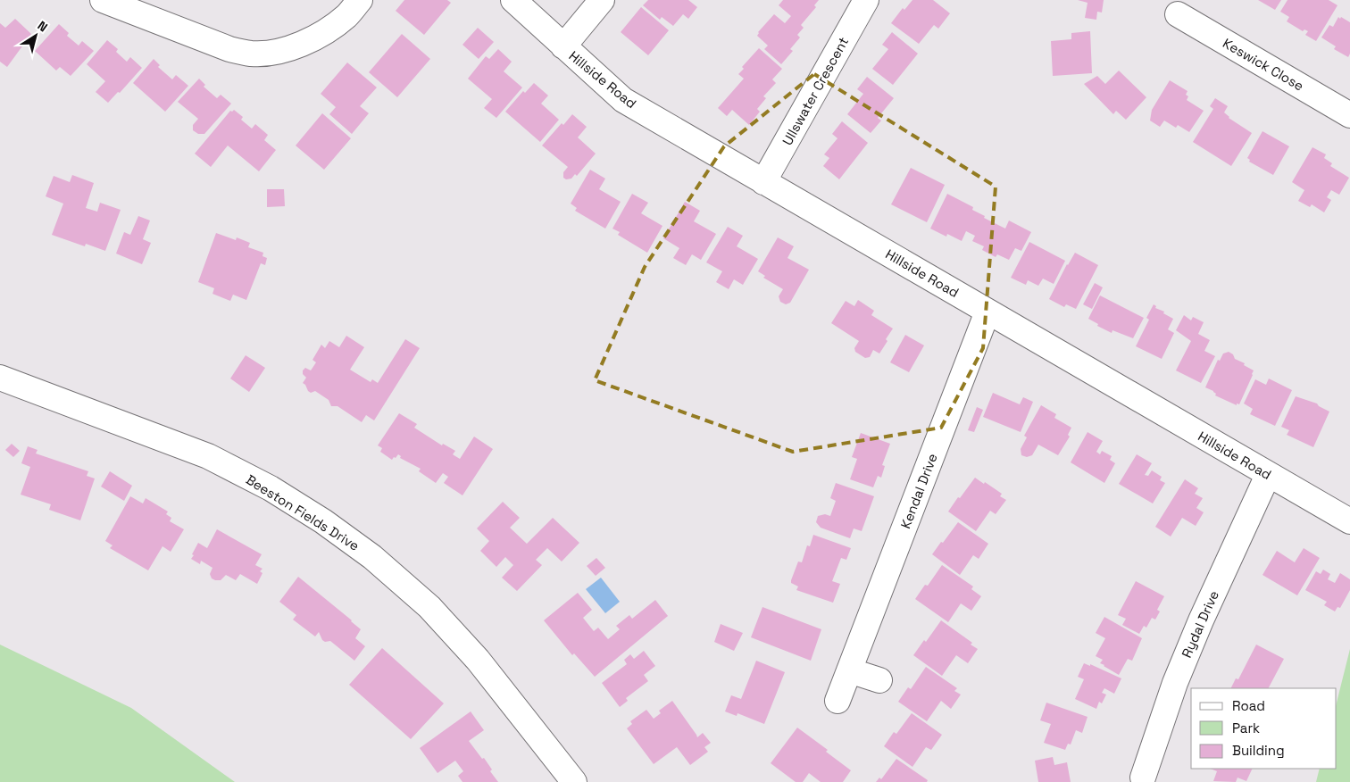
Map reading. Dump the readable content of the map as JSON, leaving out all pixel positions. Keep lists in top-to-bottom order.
{
  "streets": {
    "street": [
      "Keswick Close",
      "Hillside Road",
      "Ullswater Crescent",
      "Kendal Drive",
      "Beeston Fields Drive",
      "Rydal Drive"
    ]
  },
  "crossings": [
    ["Hillside Road", "Ullswater Crescent"],
    ["Hillside Road", "Kendal Drive"],
    ["Hillside Road", "Rydal Drive"]
  ],
  "legend": ["Road", "Park", "Building"],
  "north": "top right"
}
